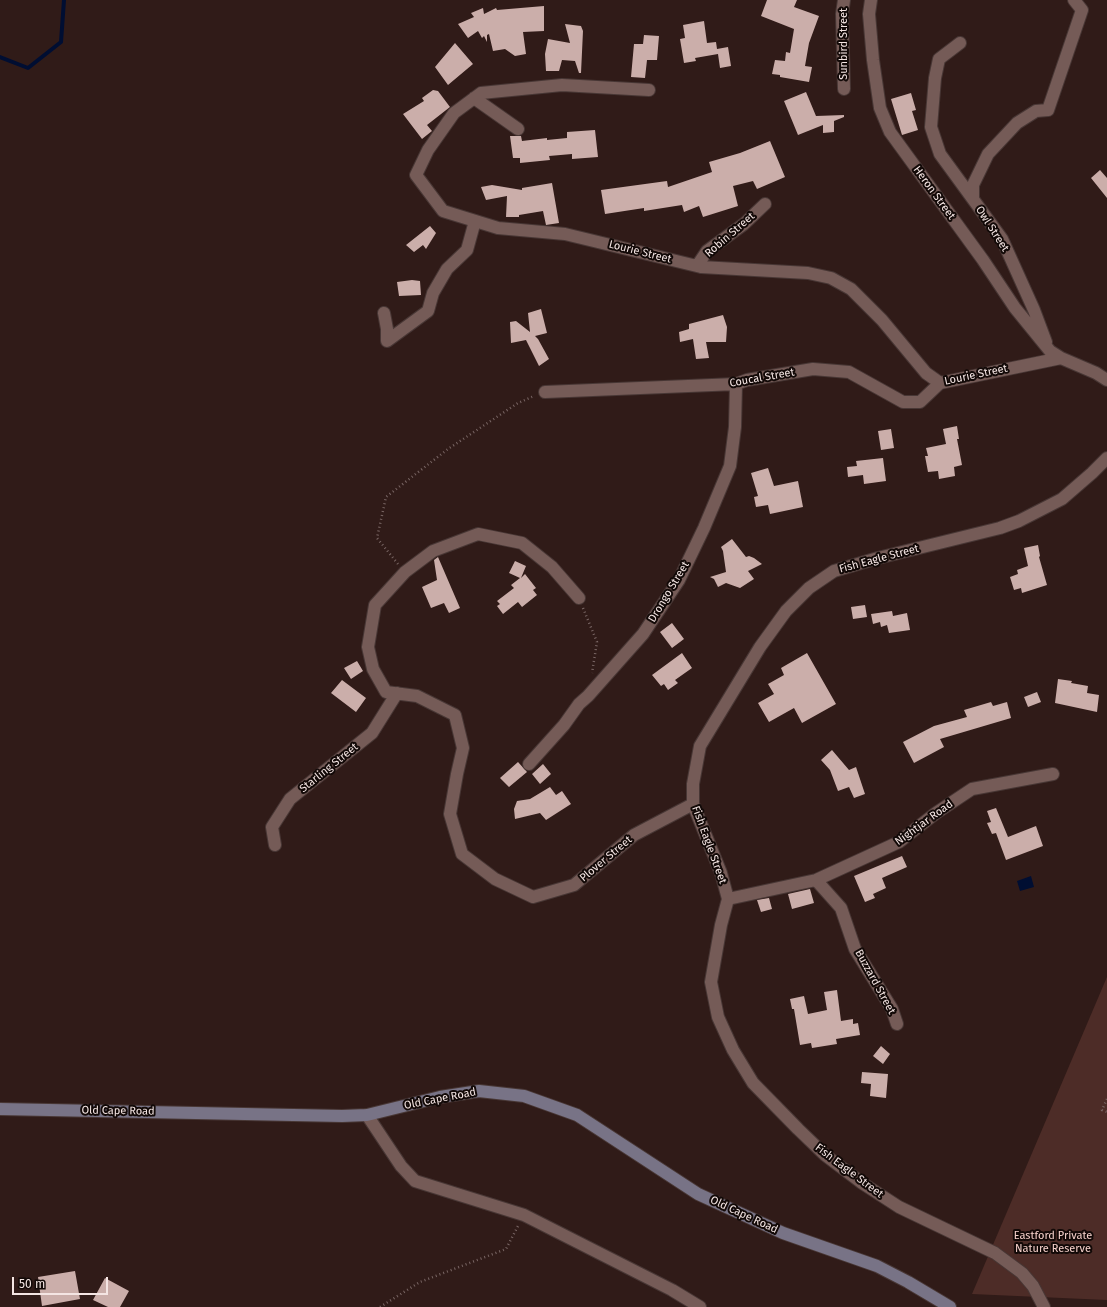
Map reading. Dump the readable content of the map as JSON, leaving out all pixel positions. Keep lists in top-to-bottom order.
{
  "streets": {
    "street": [
      "Sunbird Street",
      "Heron Street",
      "Owl Street",
      "Robin Street",
      "Lourie Street",
      "Coucal Street",
      "Fish Eagle Street",
      "Drongo Street",
      "Starling Street",
      "Nightjar Road",
      "Plover Street",
      "Buzzard Street",
      "Old Cape Road"
    ]
  },
  "crossings": [
    ["Heron Street", "Owl Street"],
    ["Heron Street", "Lourie Street"],
    ["Robin Street", "Lourie Street"],
    ["Lourie Street", "Coucal Street"],
    ["Coucal Street", "Drongo Street"],
    ["Fish Eagle Street", "Nightjar Road"],
    ["Fish Eagle Street", "Plover Street"],
    ["Starling Street", "Plover Street"],
    ["Nightjar Road", "Buzzard Street"]
  ],
  "parks": ["Eastford Private Nature Reserve"],
  "scale_bar": "50 m"
}
